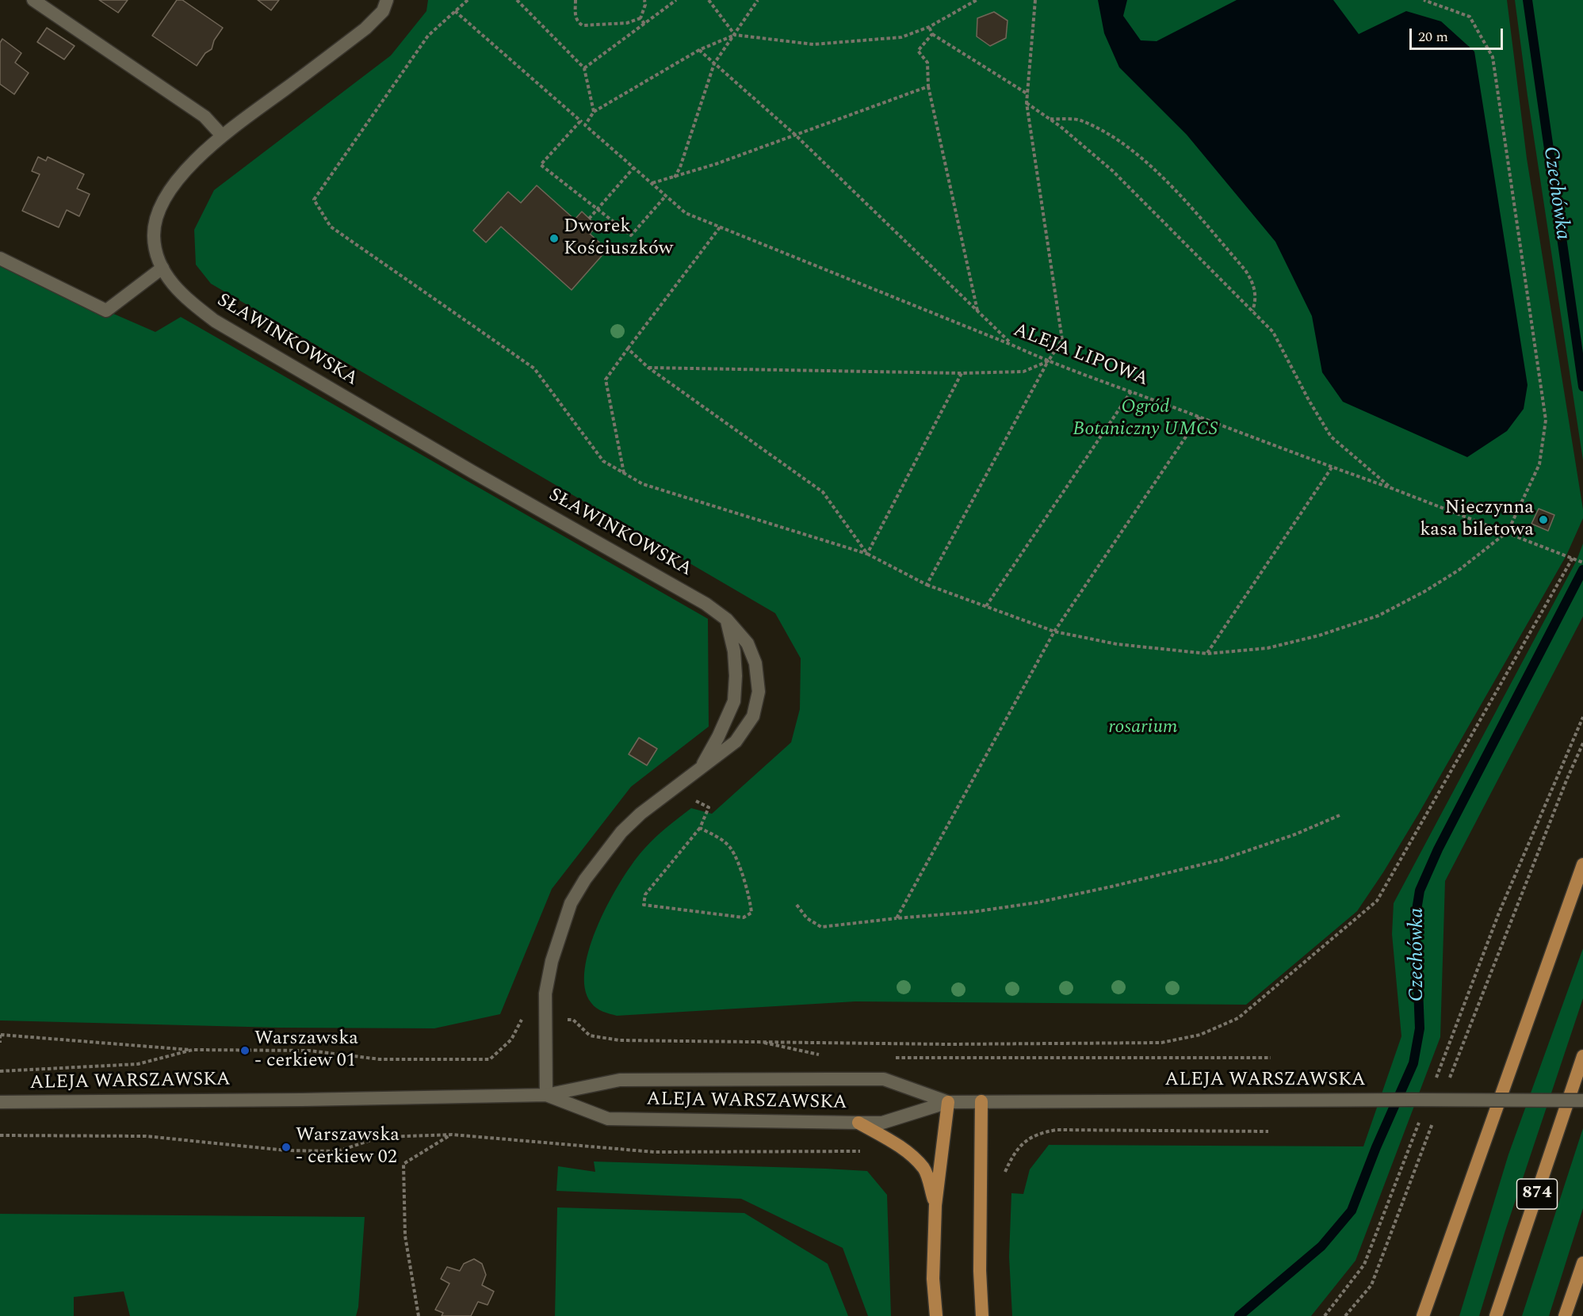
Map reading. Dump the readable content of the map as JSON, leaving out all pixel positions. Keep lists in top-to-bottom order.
{
  "streets": {
    "main road": ["874"],
    "street": ["SŁAWINKOWSKA", "ALEJA WARSZAWSKA"],
    "path": ["ALEJA LIPOWA"]
  },
  "crossings": [
    ["SŁAWINKOWSKA", "ALEJA WARSZAWSKA"]
  ],
  "water": ["Czechówka"],
  "parks": ["Ogród Botaniczny UMCS", "rosarium"],
  "places": [
    "Dworek Kościuszków",
    "Nieczynna kasa biletowa",
    "Warszawska - cerkiew 01",
    "Warszawska - cerkiew 02"
  ],
  "scale_bar": "20 m"
}
